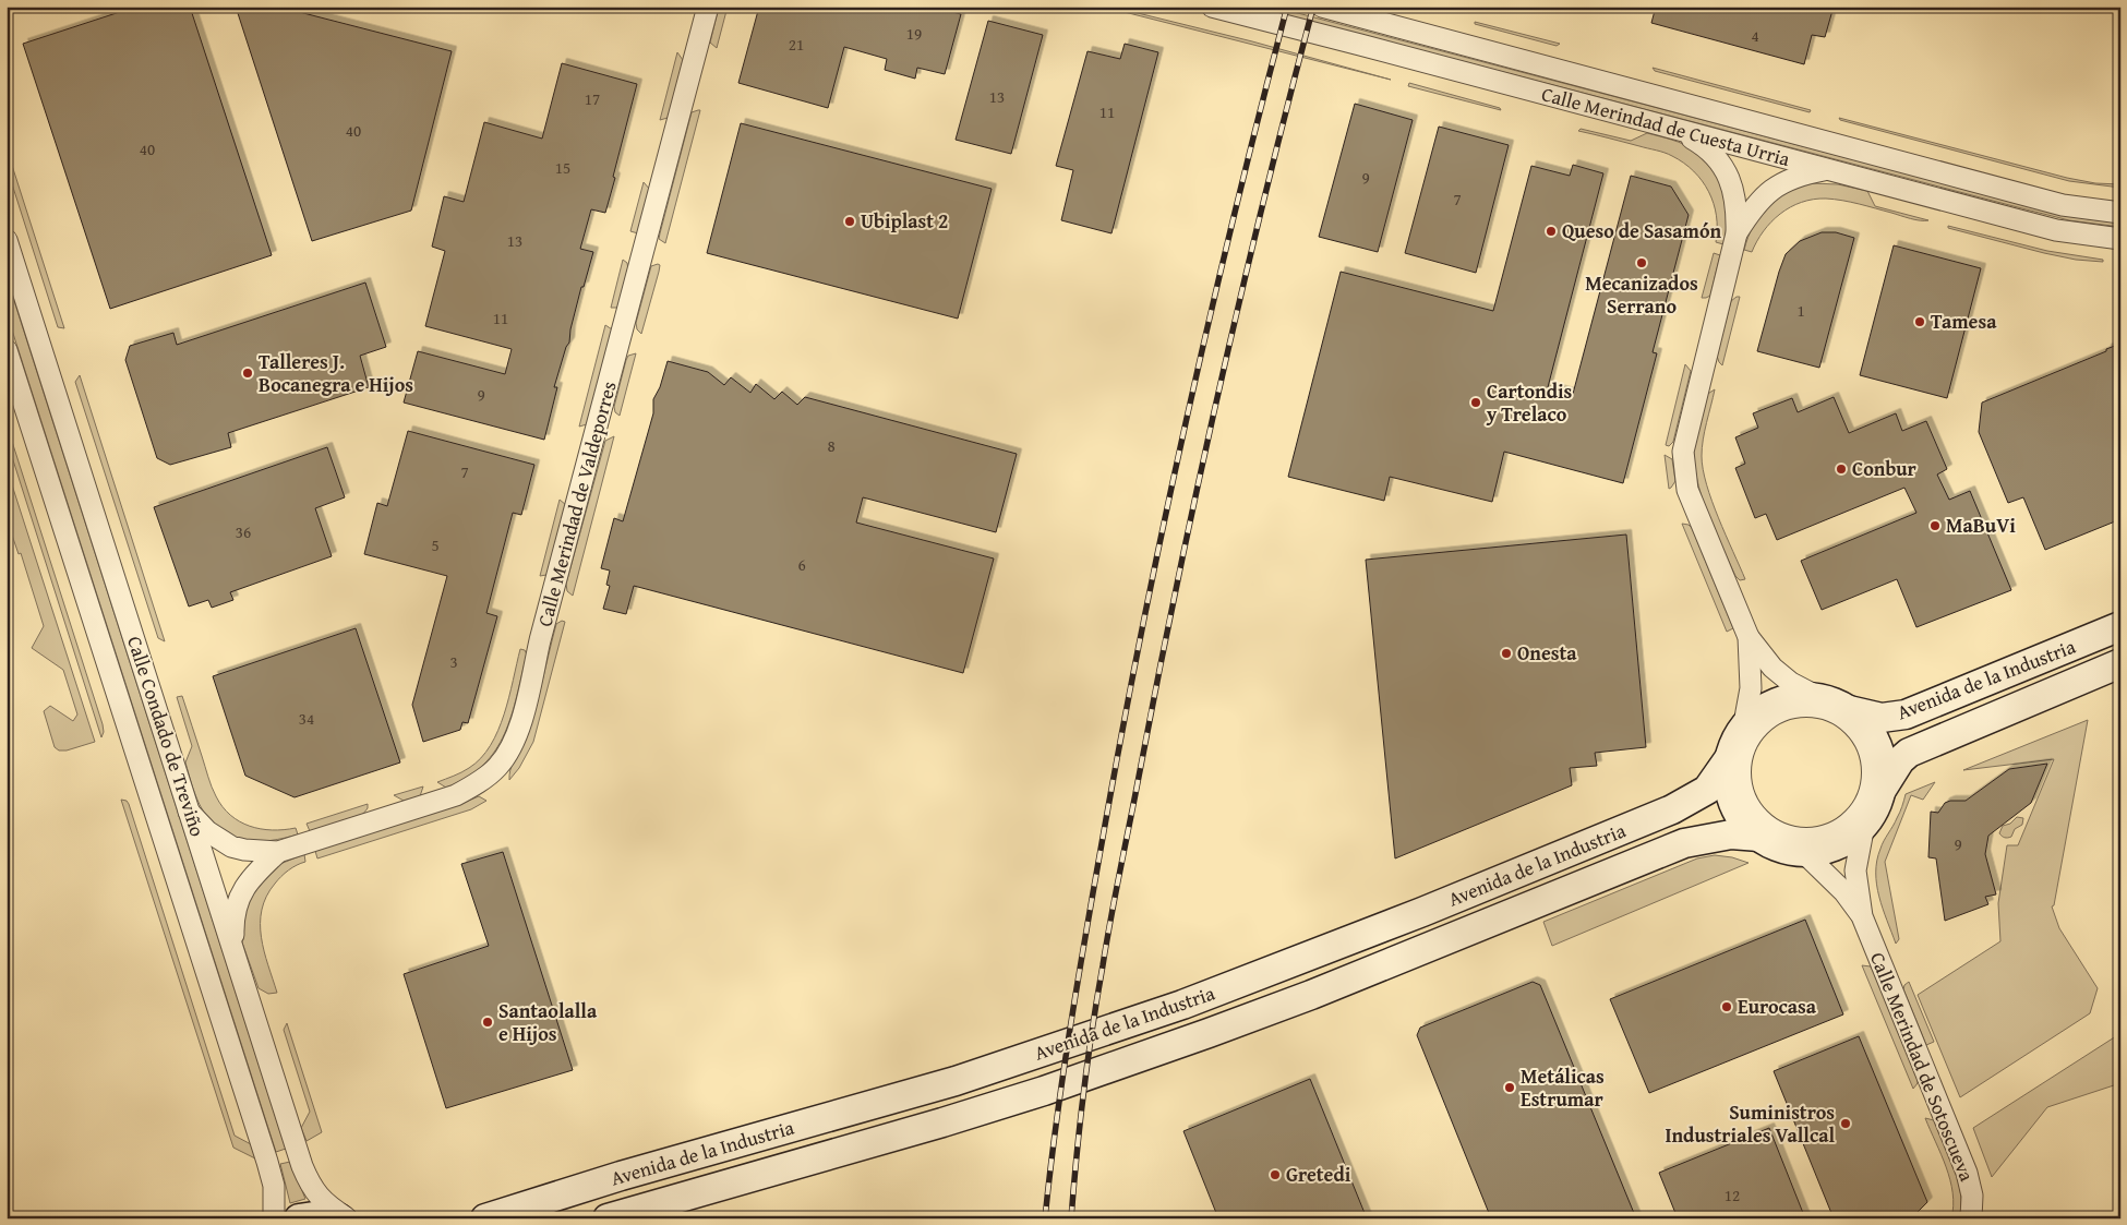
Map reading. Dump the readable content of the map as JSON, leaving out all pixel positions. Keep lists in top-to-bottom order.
{
  "streets": {
    "main road": ["Avenida de la Industria"],
    "street": [
      "Calle Merindad de Cuesta Urria",
      "Calle Merindad de Valdeporres",
      "Calle Condado de Treviño",
      "Calle Merindad de Sotoscueva"
    ]
  },
  "crossings": [
    ["Calle Merindad de Valdeporres", "Calle Condado de Treviño"],
    ["Avenida de la Industria", "Calle Merindad de Sotoscueva"]
  ],
  "places": [
    "Ubiplast 2",
    "Queso de Sasamón",
    "Mecanizados Serrano",
    "Tamesa",
    "Talleres J. Bocanegra e Hijos",
    "Cartondis y Trelaco",
    "Conbur",
    "MaBuVi",
    "Onesta",
    "Eurocasa",
    "Santaolalla e Hijos",
    "Metálicas Estrumar",
    "Suministros Industriales Vallcal",
    "Gretedi"
  ],
  "house_numbers": [
    "19",
    "4",
    "21",
    "13",
    "17",
    "11",
    "40",
    "40",
    "15",
    "9",
    "7",
    "13",
    "1",
    "11",
    "9",
    "8",
    "7",
    "36",
    "5",
    "6",
    "3",
    "34",
    "9",
    "12"
  ]
}
